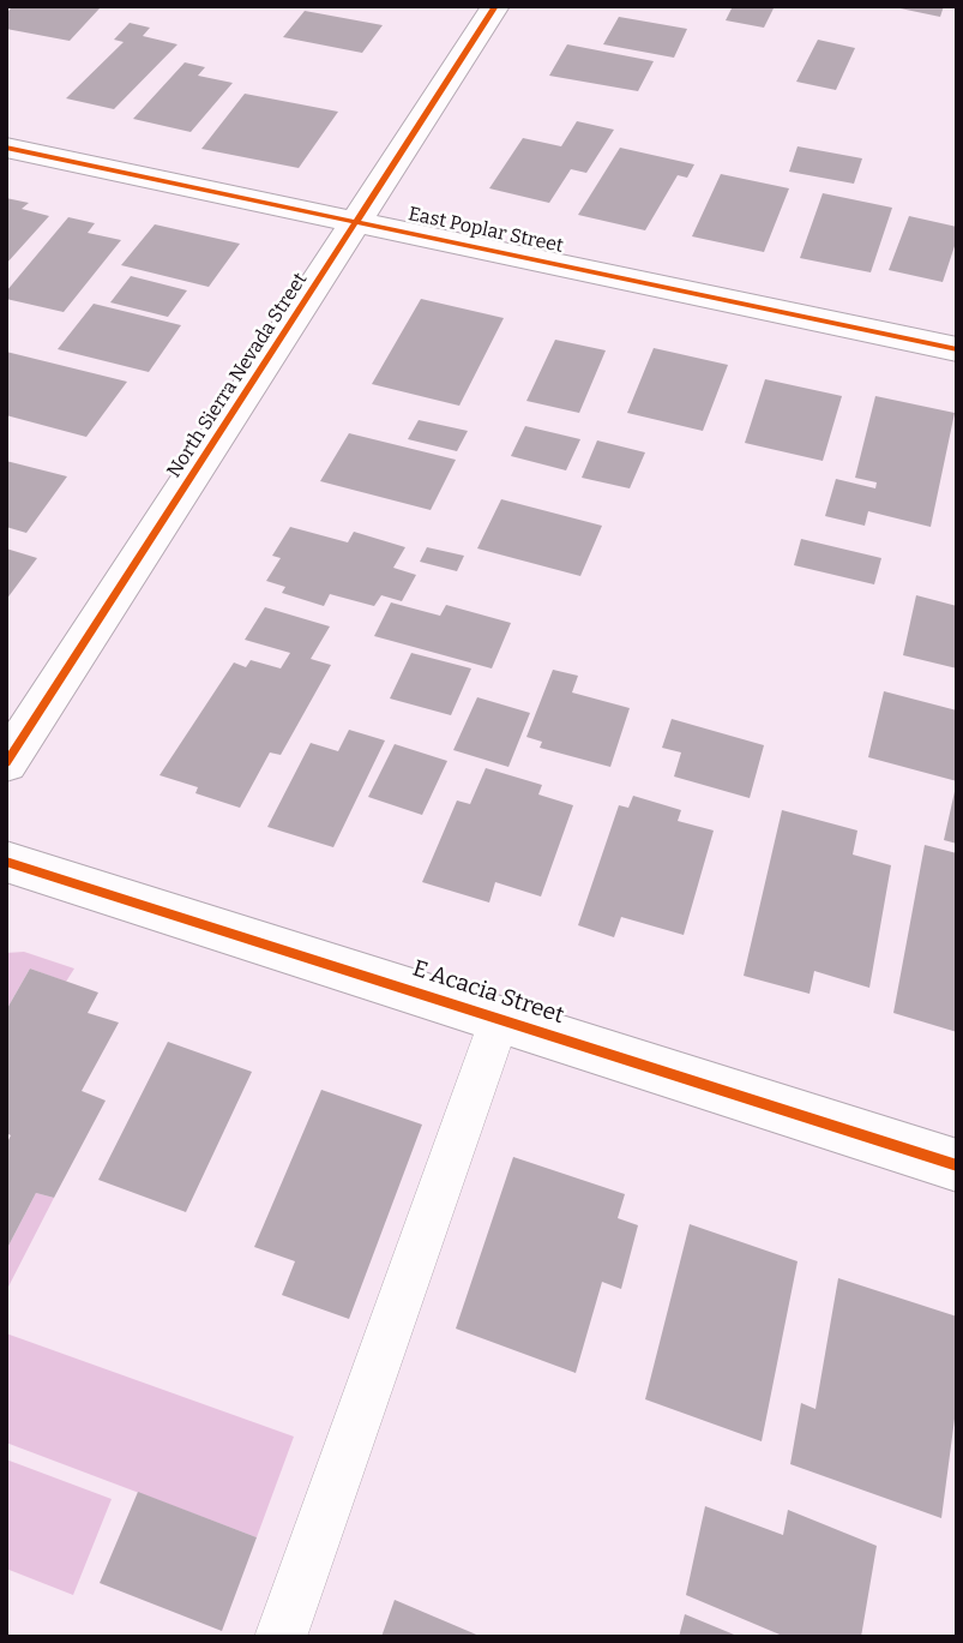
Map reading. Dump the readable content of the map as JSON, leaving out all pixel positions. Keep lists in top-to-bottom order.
{
  "streets": {
    "street": ["East Poplar Street", "North Sierra Nevada Street", "E Acacia Street"]
  },
  "crossings": [
    ["East Poplar Street", "North Sierra Nevada Street"]
  ]
}
